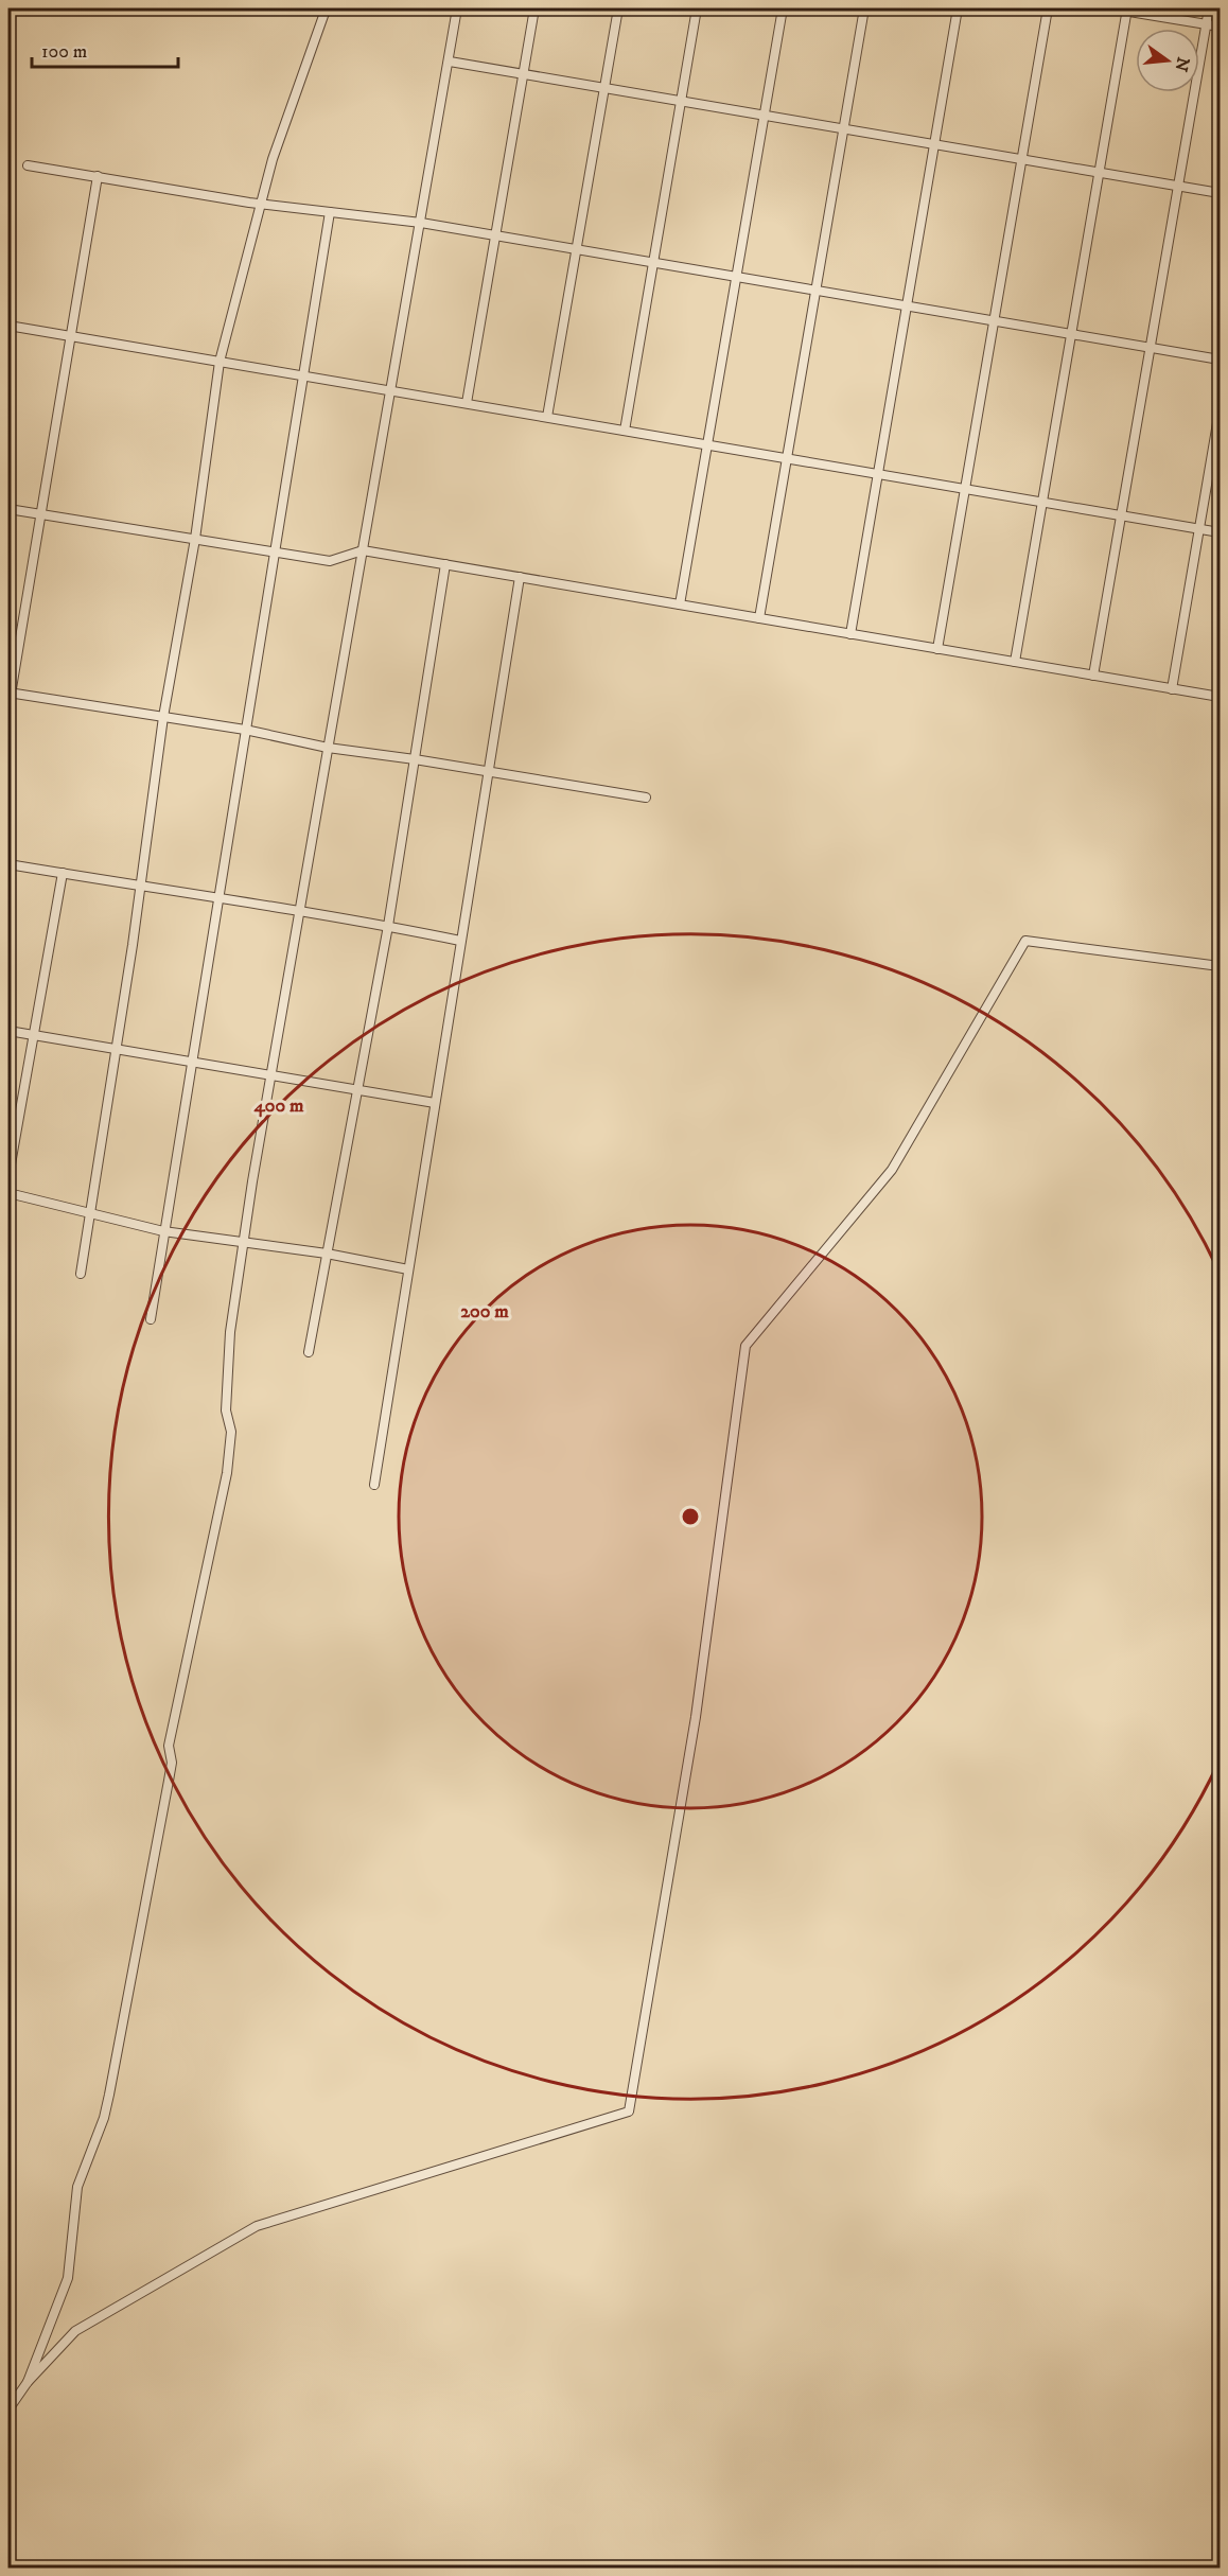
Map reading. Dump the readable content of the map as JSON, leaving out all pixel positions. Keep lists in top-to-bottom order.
{
  "scale_bar": "100 m",
  "north": "right",
  "rings": ["400 m", "200 m"]
}
